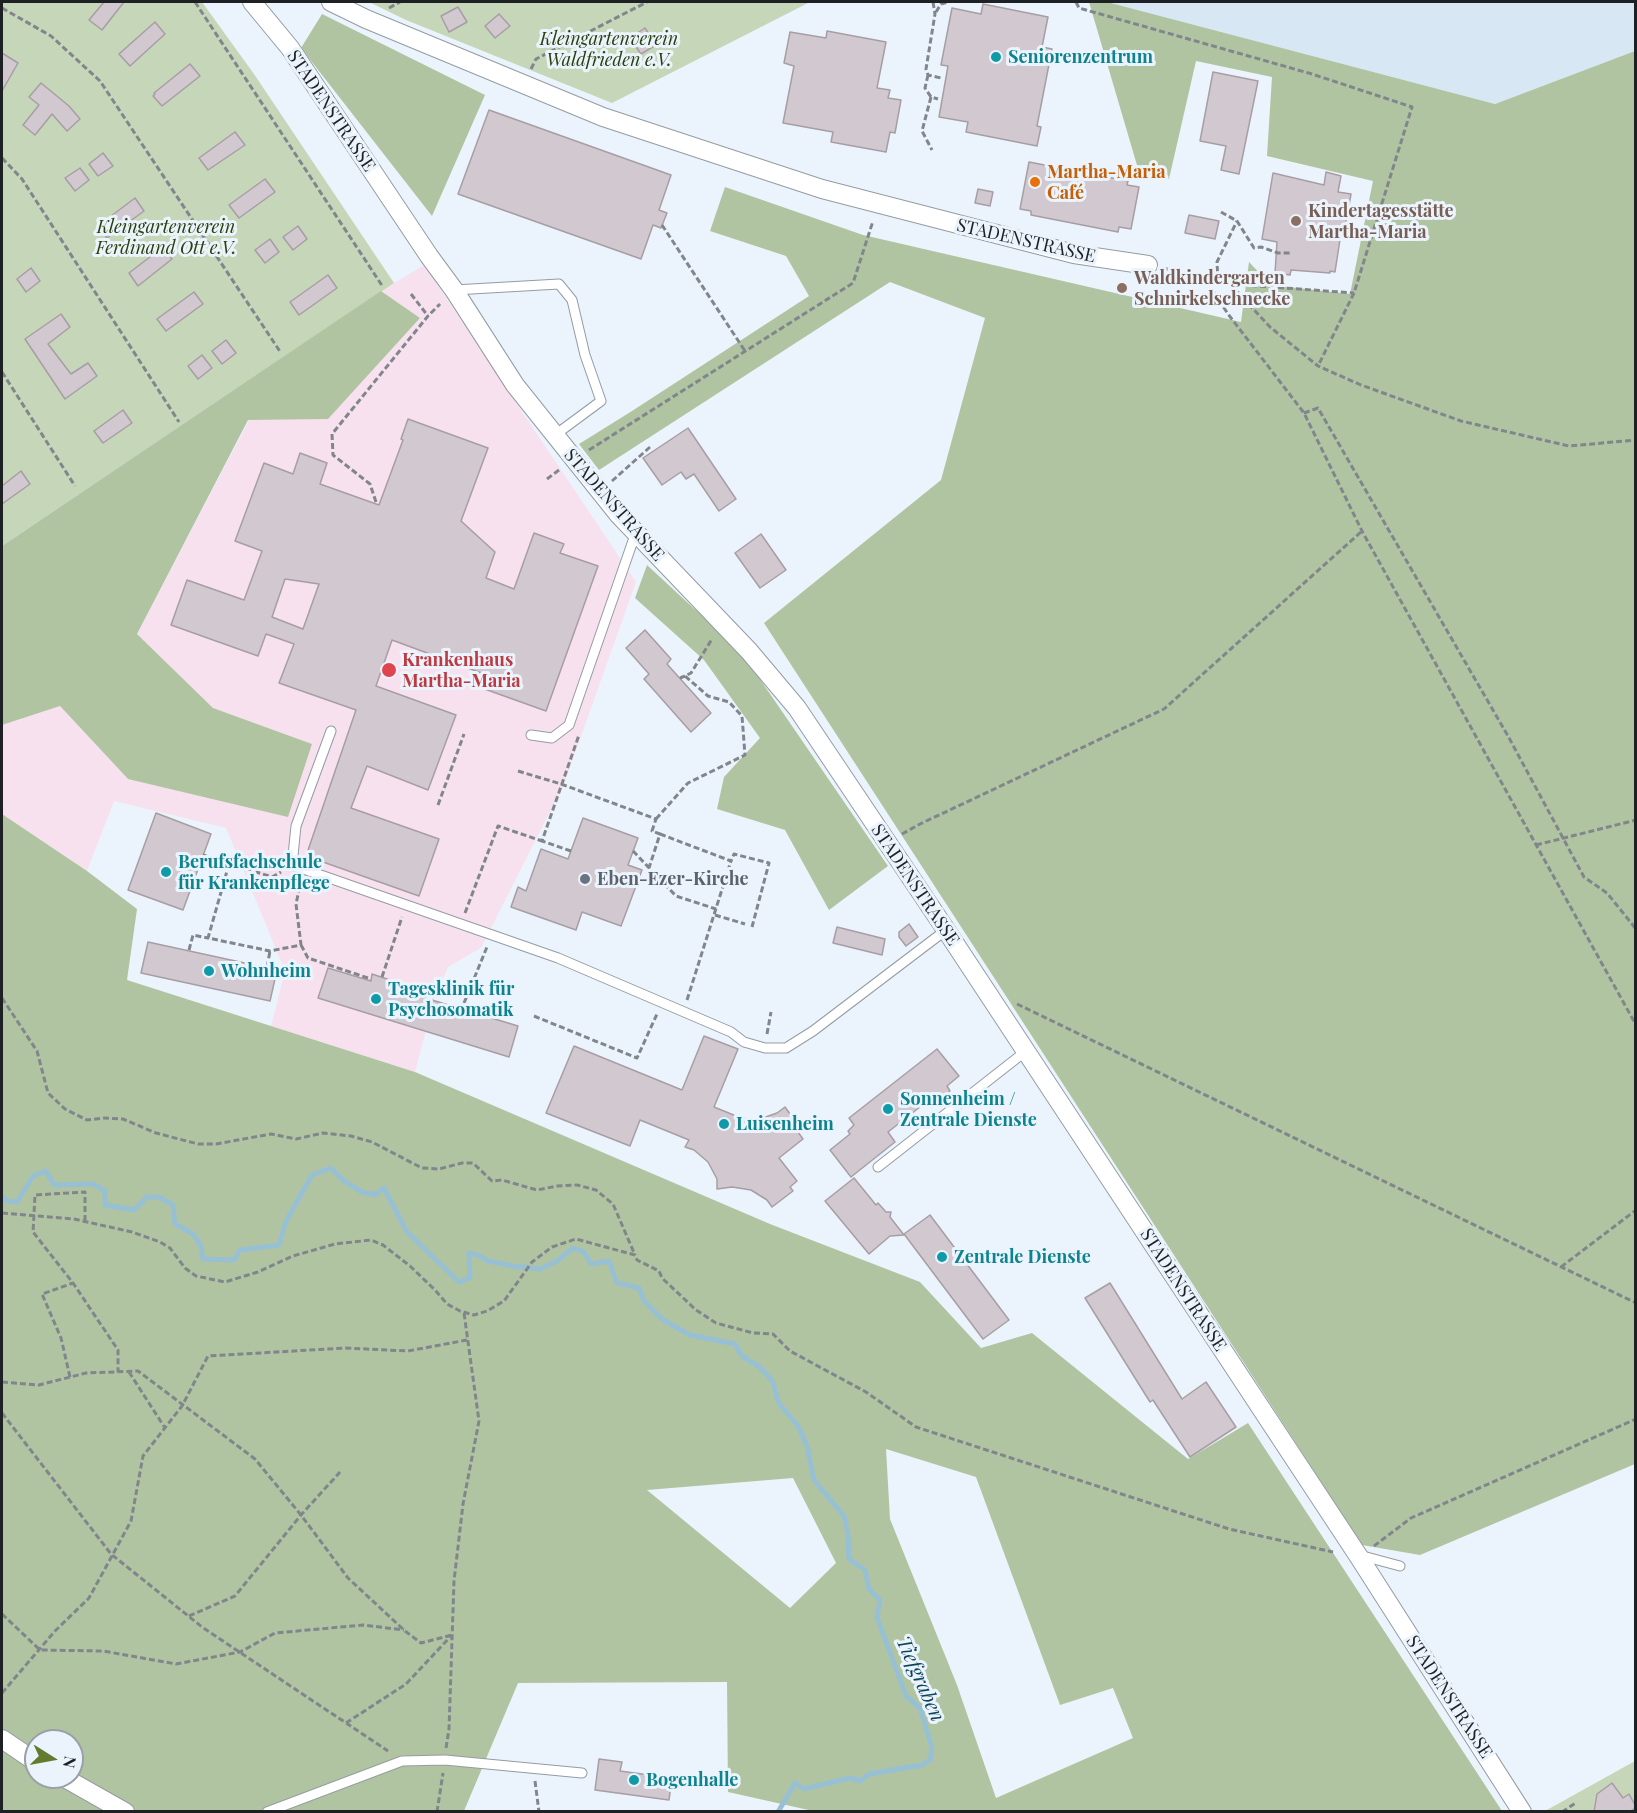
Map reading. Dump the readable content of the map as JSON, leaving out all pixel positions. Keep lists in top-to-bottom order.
{
  "streets": {
    "street": ["STADENSTRASSE"]
  },
  "water": ["Tiefgraben"],
  "parks": ["Kleingartenverein Waldfrieden e.V.", "Kleingartenverein Ferdinand Ott e.V."],
  "places": [
    "Seniorenzentrum",
    "Martha-Maria Café",
    "Kindertagesstätte Martha-Maria",
    "Waldkindergarten Schnirkelschnecke",
    "Krankenhaus Martha-Maria",
    "Berufsfachschule für Krankenpflege",
    "Eben-Ezer-Kirche",
    "Wohnheim",
    "Tagesklinik für Psychosomatik",
    "Sonnenheim / Zentrale Dienste",
    "Luisenheim",
    "Zentrale Dienste",
    "Bogenhalle"
  ],
  "north": "right"
}
